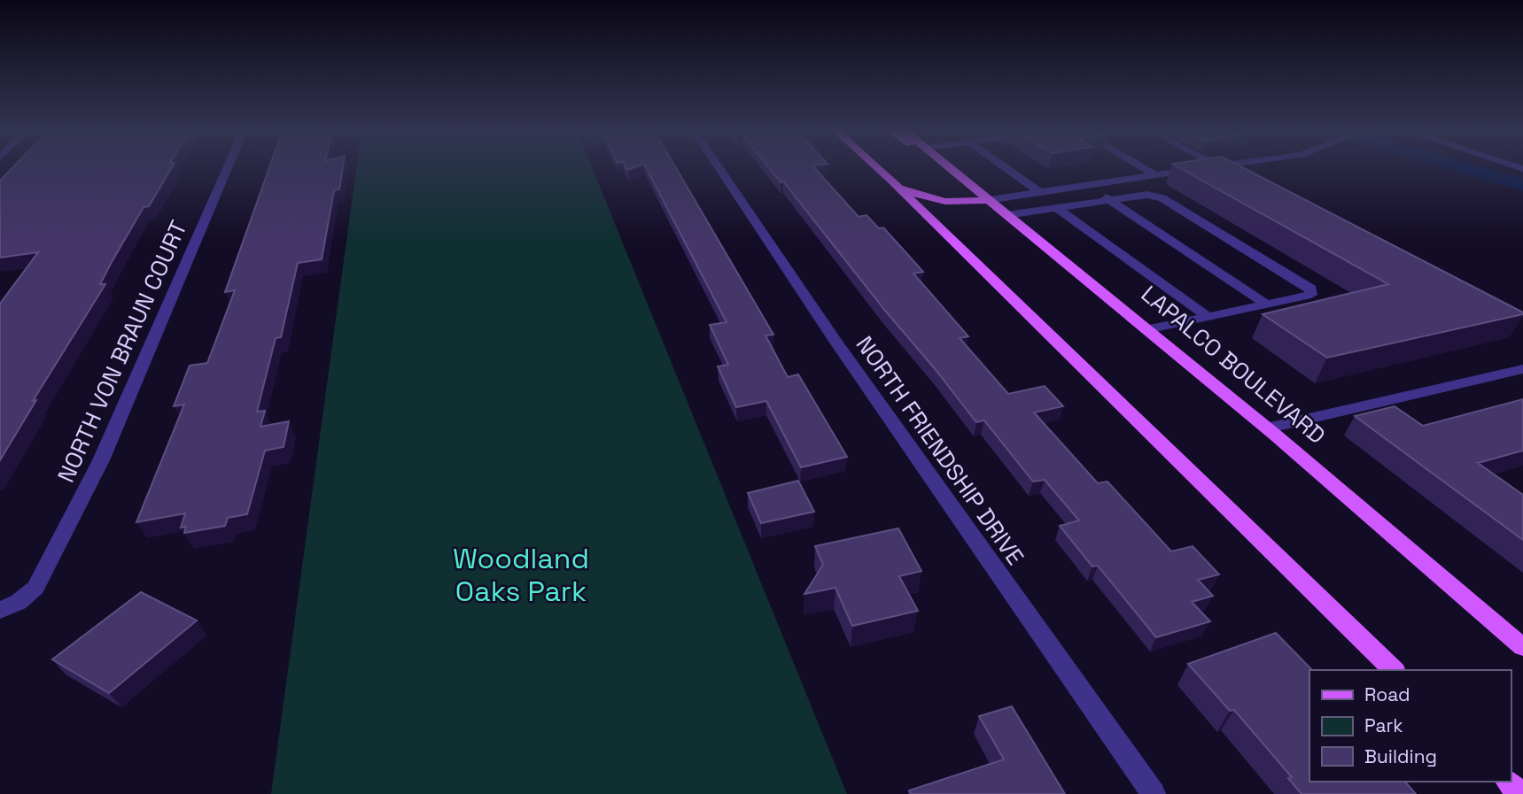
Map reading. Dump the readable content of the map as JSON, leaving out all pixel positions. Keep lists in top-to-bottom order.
{
  "streets": {
    "main road": ["LAPALCO BOULEVARD"],
    "street": ["NORTH VON BRAUN COURT", "NORTH FRIENDSHIP DRIVE"]
  },
  "parks": ["Woodland Oaks Park"],
  "legend": ["Road", "Park", "Building"]
}
